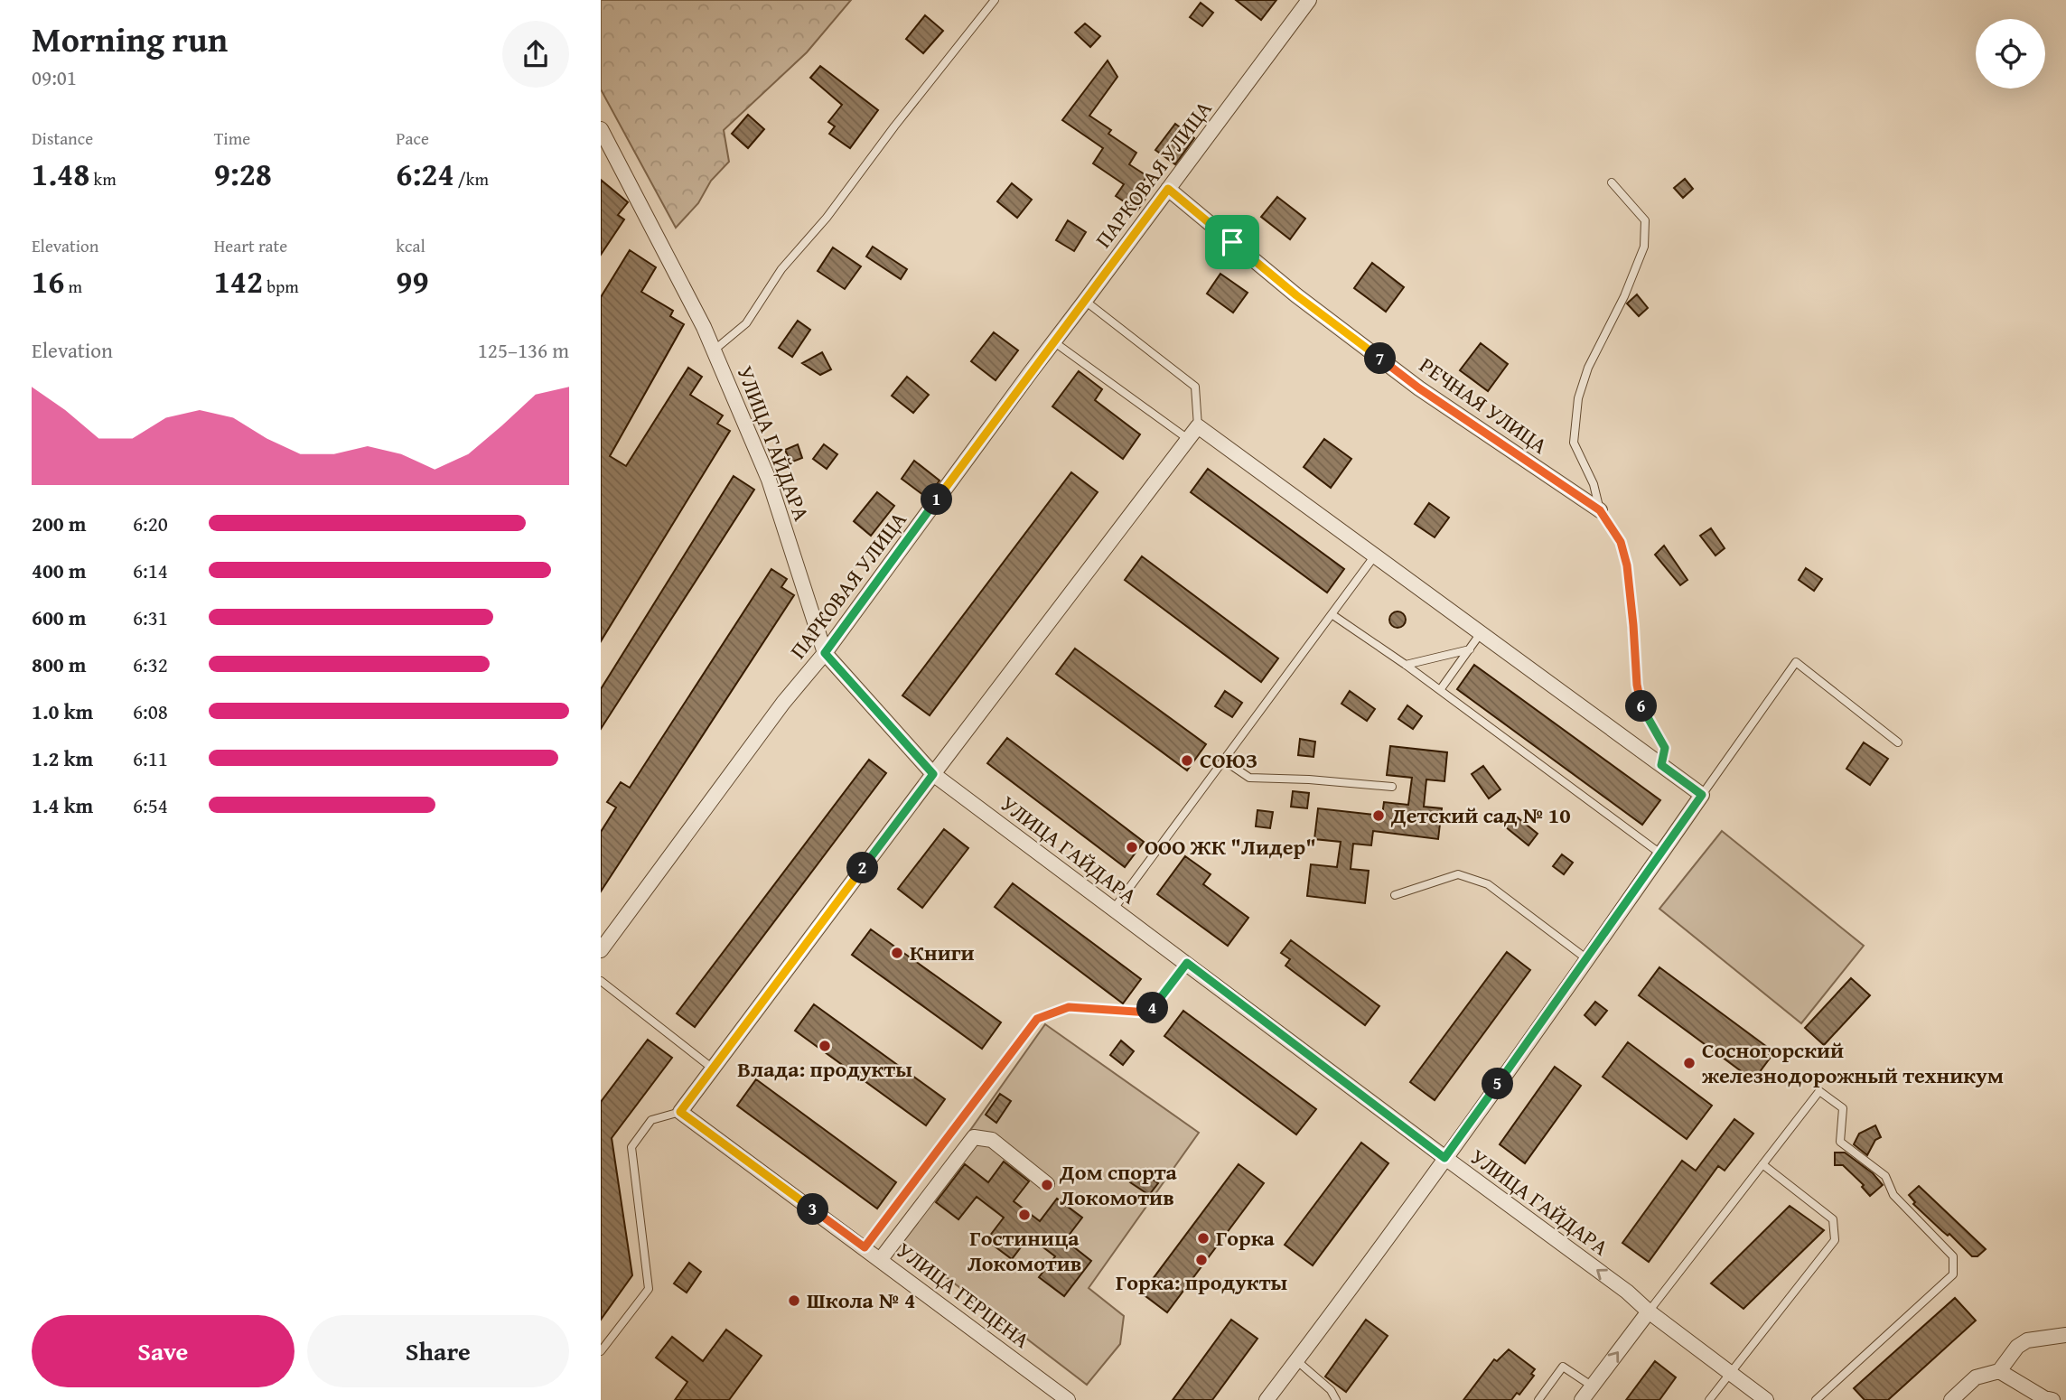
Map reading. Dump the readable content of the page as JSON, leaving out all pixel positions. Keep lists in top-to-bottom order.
{
  "streets": {
    "street": [
      "ПАРКОВАЯ УЛИЦА",
      "РЕЧНАЯ УЛИЦА",
      "УЛИЦА ГАЙДАРА",
      "УЛИЦА ГЕРЦЕНА"
    ]
  },
  "crossings": [
    ["ПАРКОВАЯ УЛИЦА", "РЕЧНАЯ УЛИЦА"],
    ["ПАРКОВАЯ УЛИЦА", "УЛИЦА ГАЙДАРА"]
  ],
  "places": [
    "СОЮЗ",
    "Детский сад № 10",
    "ООО ЖК \"Лидер\"",
    "Книги",
    "Влада: продукты",
    "Сосногорский железнодорожный техникум",
    "Дом спорта Локомотив",
    "Гостиница Локомотив",
    "Горка",
    "Горка: продукты",
    "Школа № 4"
  ],
  "page": {
    "heading": ["Morning run", "09:01"],
    "stats": [
      ["Distance", "1.48 km"],
      ["Time", "9:28"],
      ["Pace", "6:24 /km"],
      ["Elevation", "16 m"],
      ["Heart rate", "142 bpm"],
      ["kcal", "99"]
    ],
    "chart": ["Elevation", "125–136 m"],
    "pins": [
      "7",
      "1",
      "6",
      "2",
      "4",
      "5",
      "3"
    ],
    "list": [
      {
        "name": "200 m",
        "note": "6:20"
      },
      {
        "name": "400 m",
        "note": "6:14"
      },
      {
        "name": "600 m",
        "note": "6:31"
      },
      {
        "name": "800 m",
        "note": "6:32"
      },
      {
        "name": "1.0 km",
        "note": "6:08"
      },
      {
        "name": "1.2 km",
        "note": "6:11"
      },
      {
        "name": "1.4 km",
        "note": "6:54"
      }
    ],
    "buttons": ["Save", "Share"]
  }
}
